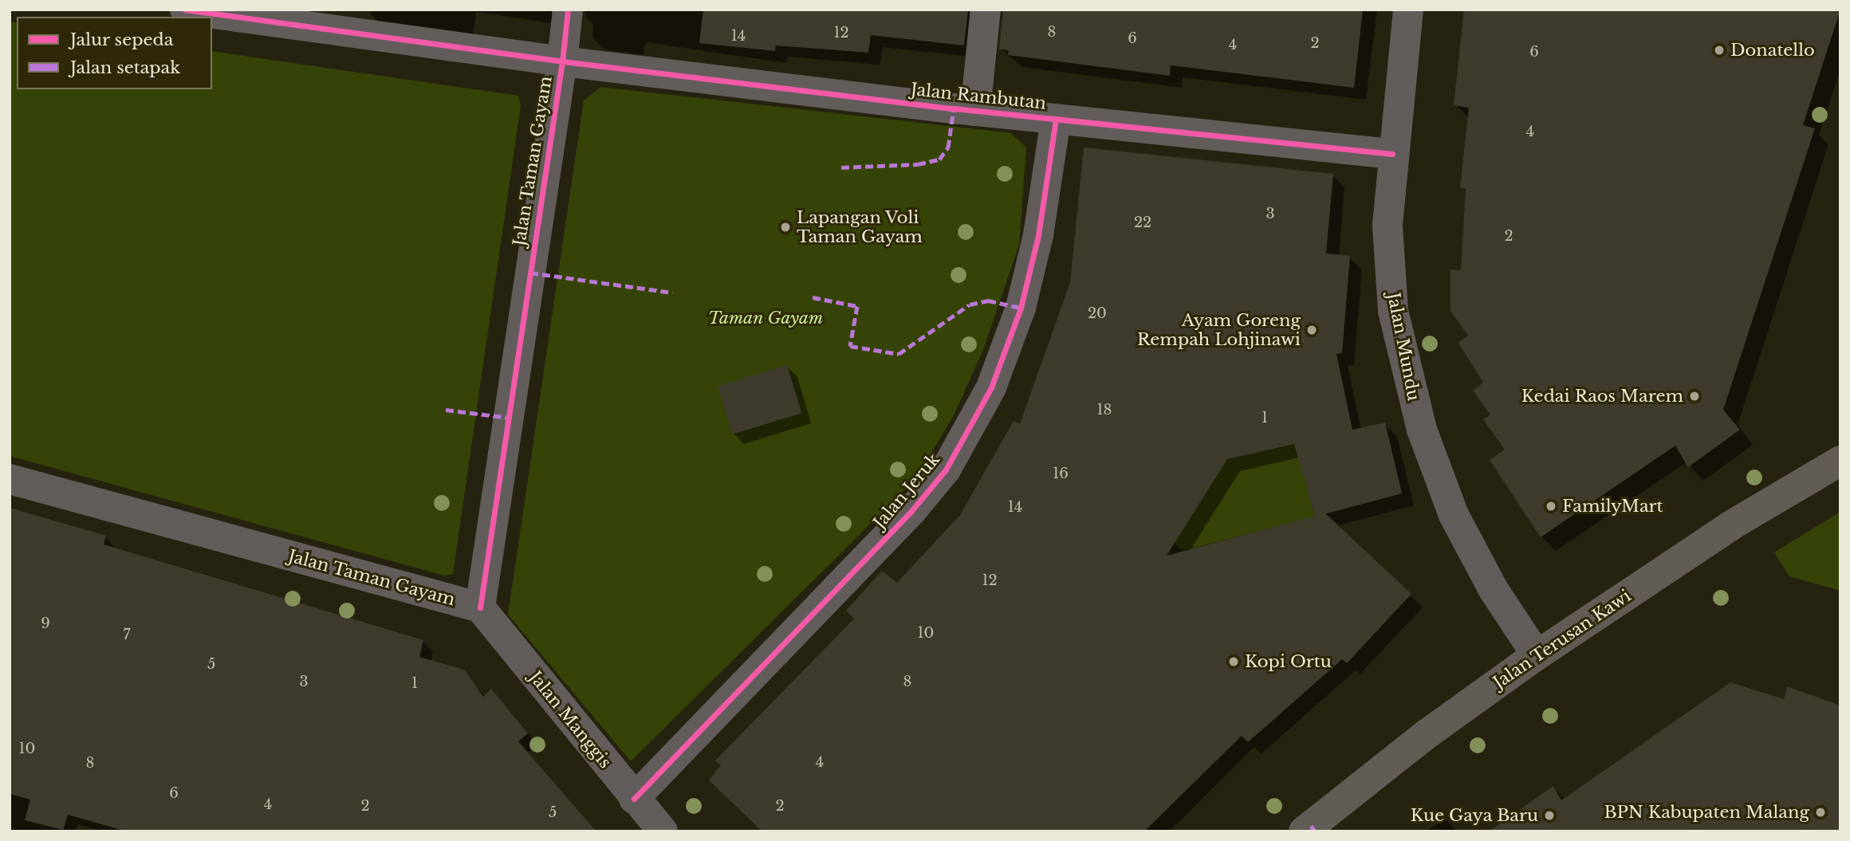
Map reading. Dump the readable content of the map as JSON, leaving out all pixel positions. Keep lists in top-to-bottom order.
{
  "streets": {
    "main road": ["Jalan Terusan Kawi"],
    "street": [
      "Jalan Rambutan",
      "Jalan Taman Gayam",
      "Jalan Mundu",
      "Jalan Jeruk",
      "Jalan Manggis"
    ]
  },
  "crossings": [
    ["Jalan Rambutan", "Jalan Taman Gayam"],
    ["Jalan Rambutan", "Jalan Mundu"],
    ["Jalan Rambutan", "Jalan Jeruk"],
    ["Jalan Taman Gayam", "Jalan Manggis"],
    ["Jalan Mundu", "Jalan Terusan Kawi"],
    ["Jalan Jeruk", "Jalan Manggis"]
  ],
  "parks": ["Taman Gayam"],
  "places": [
    "Donatello",
    "Lapangan Voli Taman Gayam",
    "Ayam Goreng Rempah Lohjinawi",
    "Kedai Raos Marem",
    "FamilyMart",
    "Kopi Ortu",
    "BPN Kabupaten Malang",
    "Kue Gaya Baru"
  ],
  "house_numbers": [
    "8",
    "12",
    "14",
    "6",
    "2",
    "4",
    "6",
    "4",
    "3",
    "22",
    "2",
    "20",
    "18",
    "1",
    "16",
    "14",
    "12",
    "9",
    "10",
    "7",
    "5",
    "3",
    "8",
    "1",
    "10",
    "4",
    "8",
    "6",
    "4",
    "2",
    "2",
    "5"
  ],
  "legend": ["Jalur sepeda", "Jalan setapak"]
}
